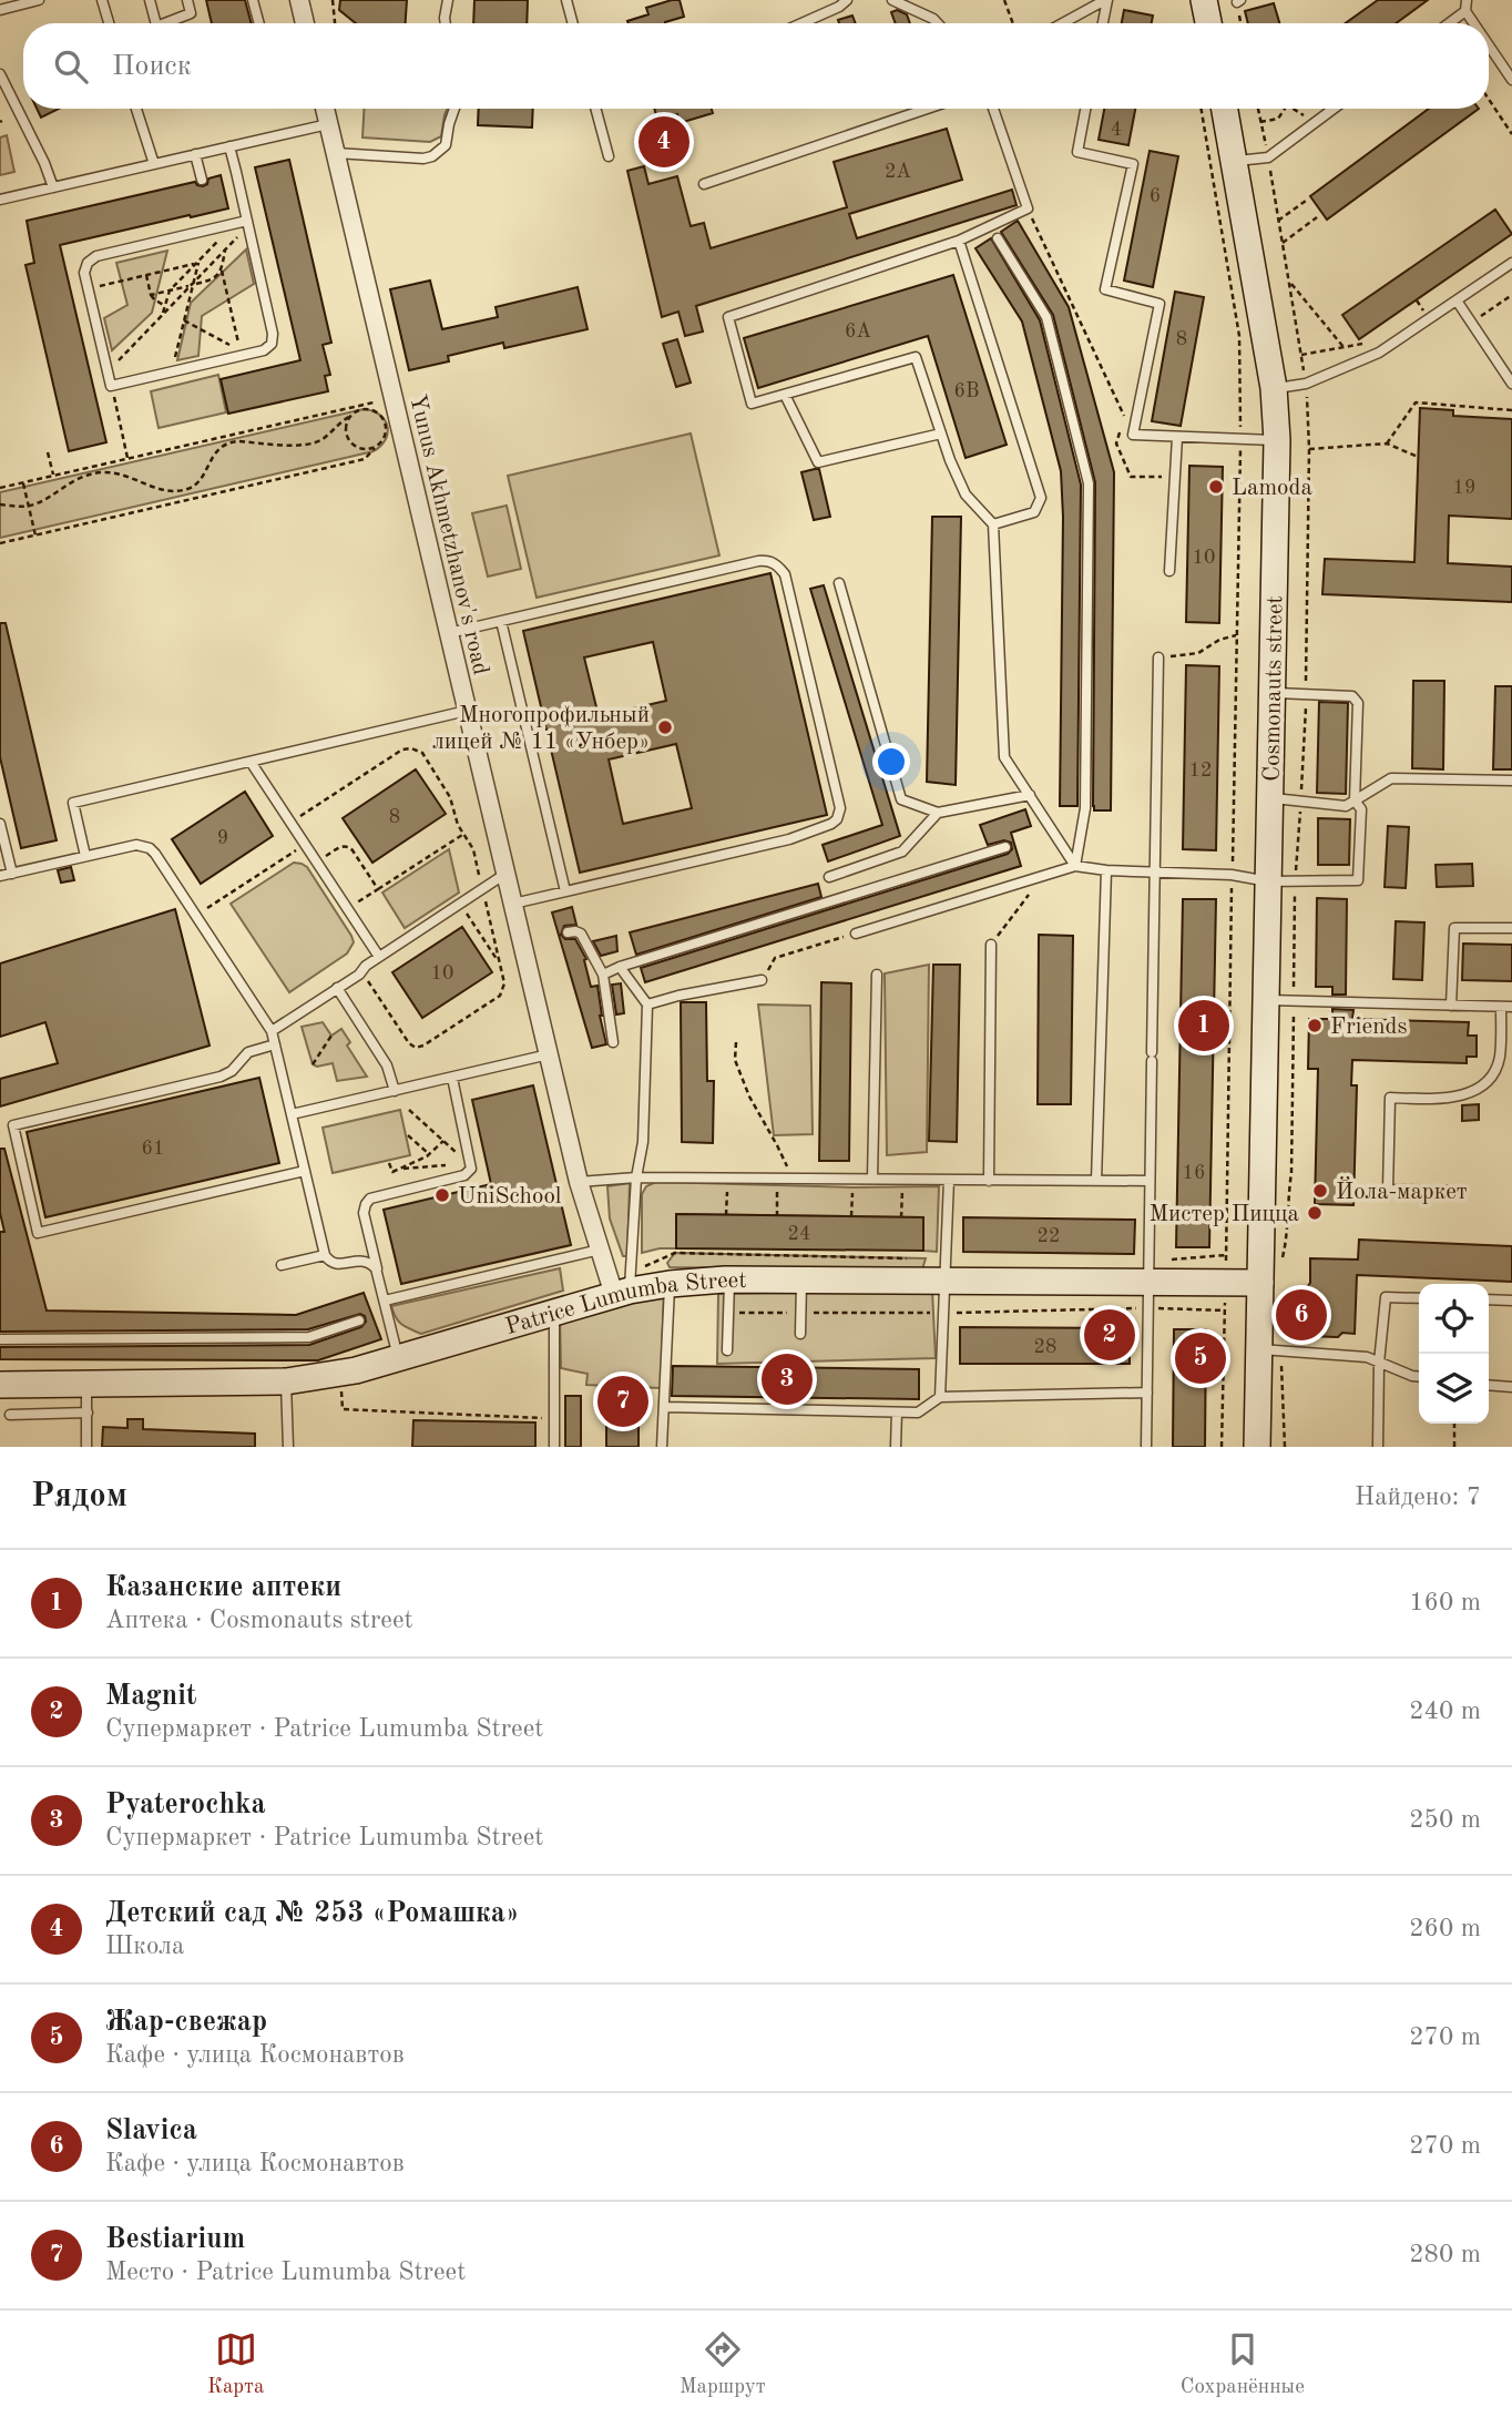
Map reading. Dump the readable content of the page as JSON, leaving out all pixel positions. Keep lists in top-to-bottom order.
{
  "streets": {
    "street": ["Yunus Akhmetzhanov's road", "Cosmonauts street", "Patrice Lumumba Street"]
  },
  "crossings": [
    ["Yunus Akhmetzhanov's road", "Patrice Lumumba Street"],
    ["Cosmonauts street", "Patrice Lumumba Street"]
  ],
  "places": [
    "Lamoda",
    "Многопрофильный лицей № 11 «Унбер»",
    "Friends",
    "Йола-маркет",
    "UniSchool",
    "Мистер Пицца"
  ],
  "house_numbers": [
    "4",
    "2А",
    "6",
    "6А",
    "8",
    "6В",
    "19",
    "10",
    "12",
    "8",
    "9",
    "10",
    "61",
    "16",
    "24",
    "22",
    "28"
  ],
  "page": {
    "search": "Поиск",
    "pins": [
      "4",
      "1",
      "6",
      "2",
      "5",
      "3",
      "7"
    ],
    "heading": ["Рядом", "Найдено: 7"],
    "list": [
      {
        "mark": "1",
        "name": "Казанские аптеки",
        "note": "Аптека · Cosmonauts street",
        "value": "160 m"
      },
      {
        "mark": "2",
        "name": "Magnit",
        "note": "Супермаркет · Patrice Lumumba Street",
        "value": "240 m"
      },
      {
        "mark": "3",
        "name": "Pyaterochka",
        "note": "Супермаркет · Patrice Lumumba Street",
        "value": "250 m"
      },
      {
        "mark": "4",
        "name": "Детский сад № 253 «Ромашка»",
        "note": "Школа",
        "value": "260 m"
      },
      {
        "mark": "5",
        "name": "Жар-свежар",
        "note": "Кафе · улица Космонавтов",
        "value": "270 m"
      },
      {
        "mark": "6",
        "name": "Slavica",
        "note": "Кафе · улица Космонавтов",
        "value": "270 m"
      },
      {
        "mark": "7",
        "name": "Bestiarium",
        "note": "Место · Patrice Lumumba Street",
        "value": "280 m"
      }
    ],
    "nav": ["Карта", "Маршрут", "Сохранённые"]
  }
}
